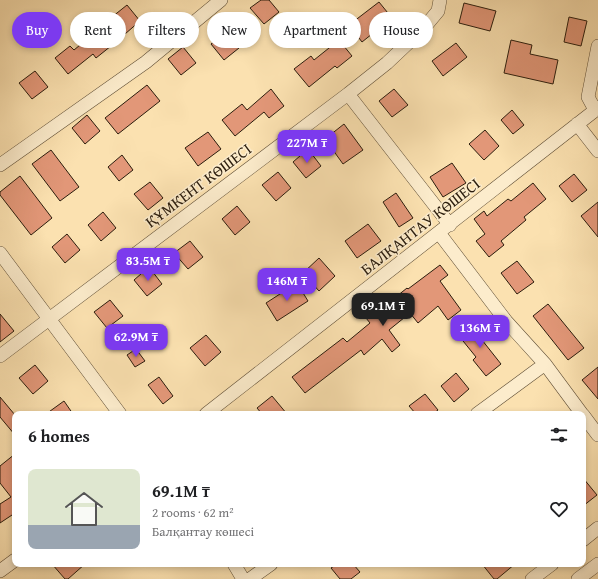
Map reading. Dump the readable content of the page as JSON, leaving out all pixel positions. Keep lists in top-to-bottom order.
{
  "streets": {
    "street": ["ҚҰМКЕНТ КӨШЕСІ", "БАЛҚАНТАУ КӨШЕСІ"]
  },
  "page": {
    "chip": [
      "Buy",
      "Rent",
      "Filters",
      "New",
      "Apartment",
      "House"
    ],
    "price": [
      "227M ₸",
      "83.5M ₸",
      "146M ₸",
      "69.1M ₸",
      "136M ₸",
      "62.9M ₸"
    ],
    "heading": "6 homes",
    "list": [
      {
        "name": "69.1M ₸",
        "note": "2 rooms · 62 m² · Балқантау көшесі"
      }
    ]
  }
}
